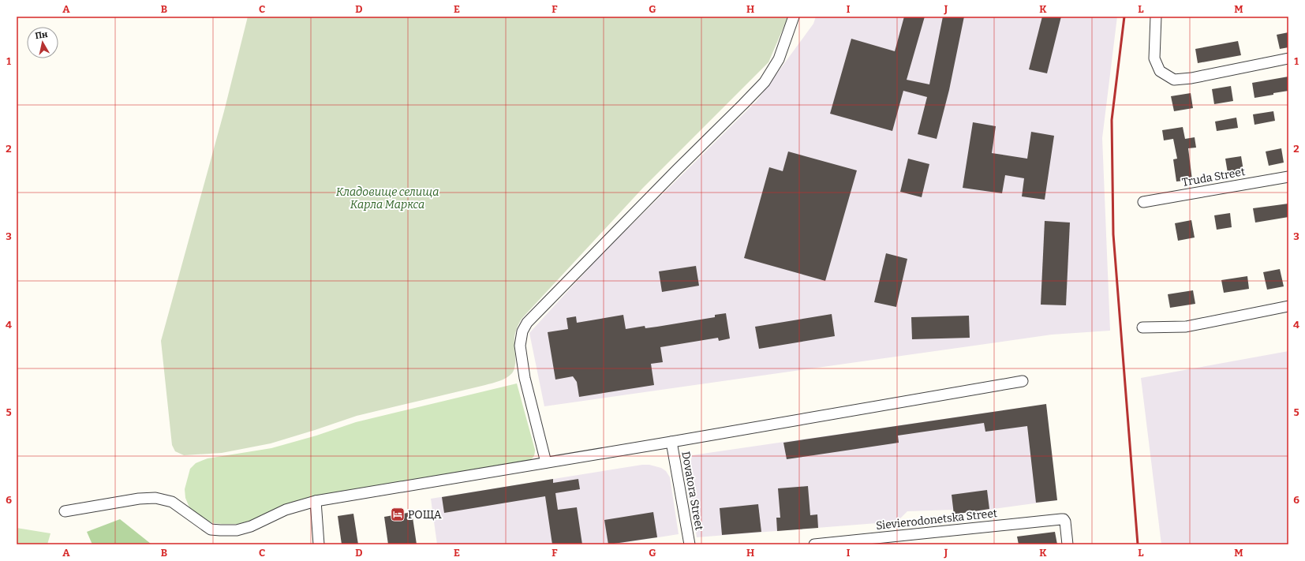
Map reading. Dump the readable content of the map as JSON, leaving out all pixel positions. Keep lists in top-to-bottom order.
{
  "streets": {
    "street": ["Truda Street", "Dovatora Street", "Sievierodonetska Street"]
  },
  "parks": ["Кладовище селища Карла Маркса"],
  "places": {
    "hotel": ["РОЩА"]
  },
  "north": "top",
  "grid": {
    "columns": [
      "A",
      "B",
      "C",
      "D",
      "E",
      "F",
      "G",
      "H",
      "I",
      "J",
      "K",
      "L",
      "M"
    ],
    "rows": [
      "1",
      "2",
      "3",
      "4",
      "5",
      "6"
    ]
  }
}
